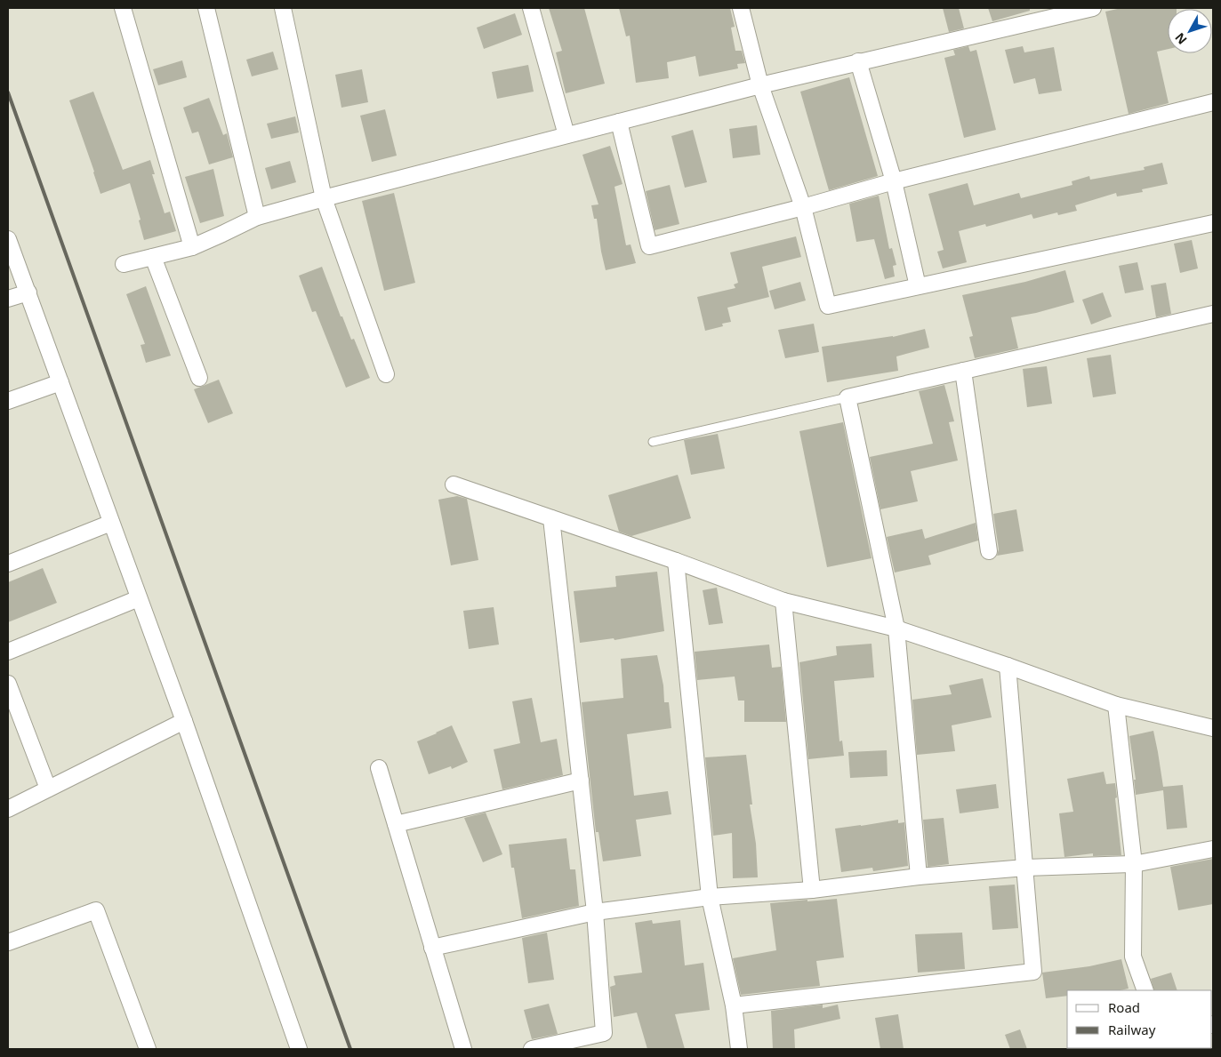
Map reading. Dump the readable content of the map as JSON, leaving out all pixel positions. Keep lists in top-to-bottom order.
{
  "legend": ["Road", "Railway"],
  "north": "bottom left"
}
